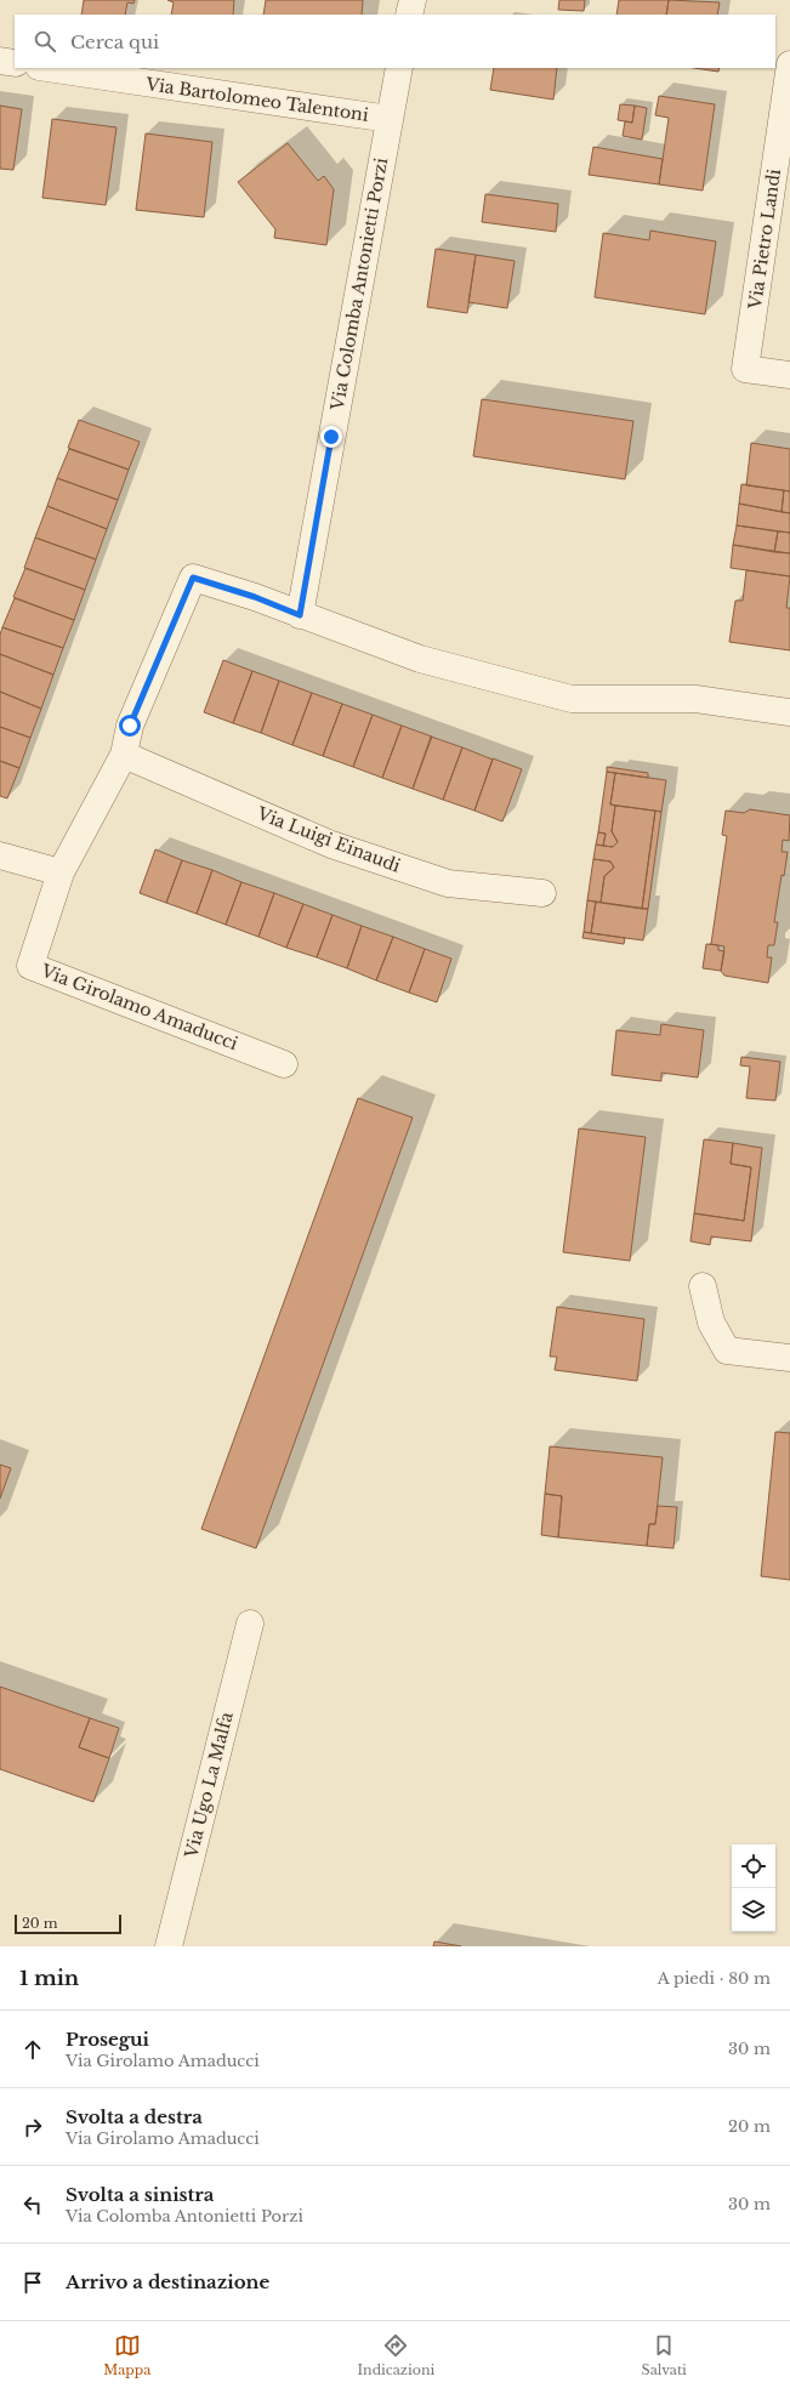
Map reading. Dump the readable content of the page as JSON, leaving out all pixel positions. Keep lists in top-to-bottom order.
{
  "streets": {
    "street": [
      "Via Bartolomeo Talentoni",
      "Via Pietro Landi",
      "Via Colomba Antonietti Porzi",
      "Via Luigi Einaudi",
      "Via Girolamo Amaducci",
      "Via Ugo La Malfa"
    ]
  },
  "crossings": [
    ["Via Bartolomeo Talentoni", "Via Colomba Antonietti Porzi"],
    ["Via Colomba Antonietti Porzi", "Via Girolamo Amaducci"],
    ["Via Luigi Einaudi", "Via Girolamo Amaducci"]
  ],
  "scale_bar": "20 m",
  "page": {
    "search": "Cerca qui",
    "scale": "20 m",
    "heading": ["1 min", "A piedi · 80 m"],
    "list": [
      ["Prosegui", "Via Girolamo Amaducci", "30 m"],
      ["Svolta a destra", "Via Girolamo Amaducci", "20 m"],
      ["Svolta a sinistra", "Via Colomba Antonietti Porzi", "30 m"],
      "Arrivo a destinazione"
    ],
    "nav": ["Mappa", "Indicazioni", "Salvati"]
  }
}
